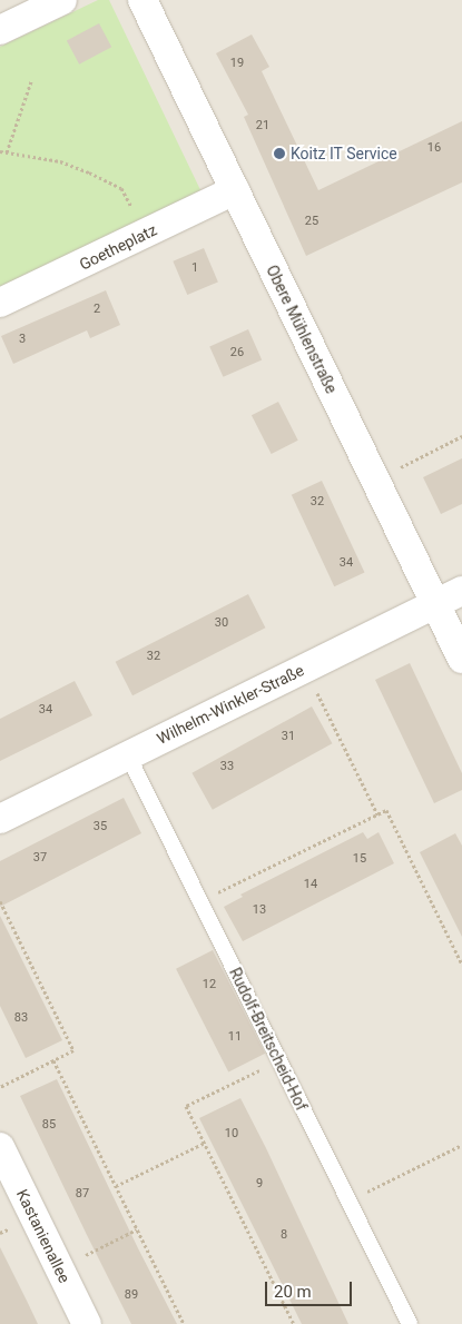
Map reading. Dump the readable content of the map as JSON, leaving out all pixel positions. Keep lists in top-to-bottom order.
{
  "streets": {
    "street": [
      "Goetheplatz",
      "Obere Mühlenstraße",
      "Wilhelm-Winkler-Straße",
      "Kastanienallee"
    ],
    "lane": ["Rudolf-Breitscheid-Hof"]
  },
  "crossings": [
    ["Goetheplatz", "Obere Mühlenstraße"],
    ["Obere Mühlenstraße", "Wilhelm-Winkler-Straße"],
    ["Wilhelm-Winkler-Straße", "Rudolf-Breitscheid-Hof"]
  ],
  "places": ["Koitz IT Service"],
  "house_numbers": [
    "19",
    "21",
    "16",
    "25",
    "1",
    "2",
    "3",
    "26",
    "32",
    "34",
    "30",
    "32",
    "34",
    "31",
    "33",
    "35",
    "37",
    "15",
    "14",
    "13",
    "12",
    "83",
    "11",
    "85",
    "10",
    "9",
    "87",
    "8",
    "89"
  ],
  "scale_bar": "20 m"
}
